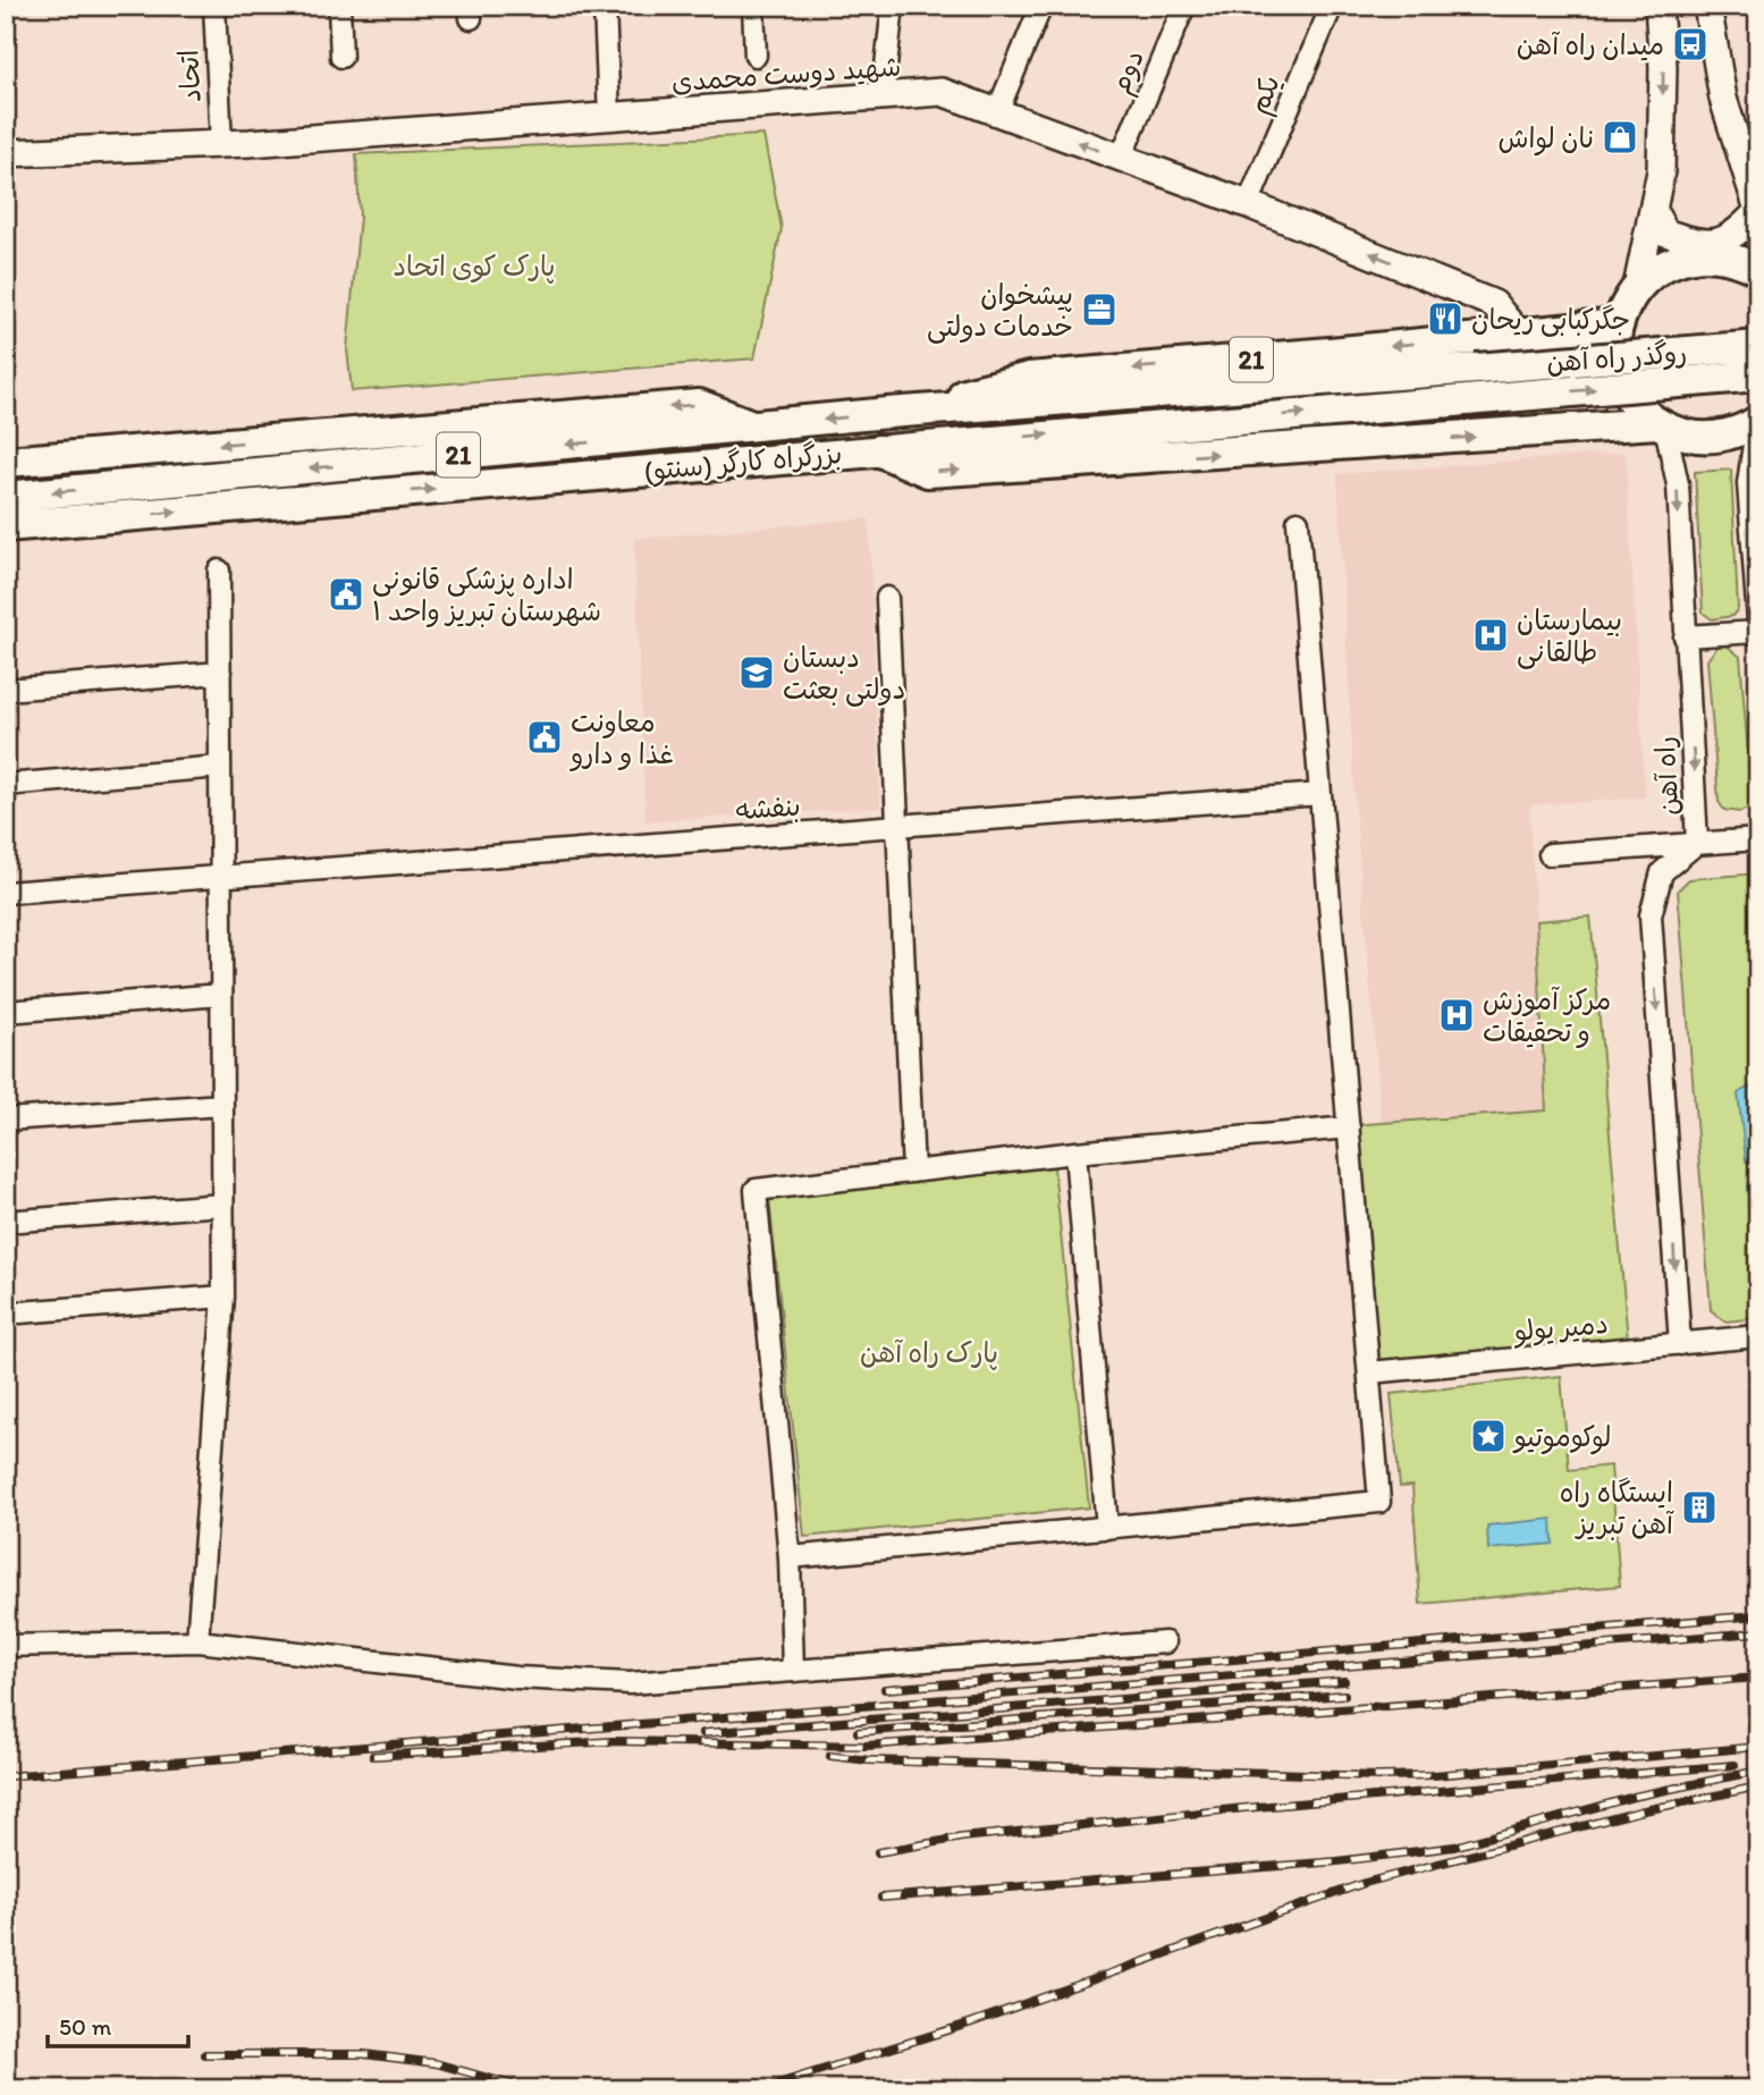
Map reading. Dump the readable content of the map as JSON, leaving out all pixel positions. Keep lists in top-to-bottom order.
{
  "streets": {
    "highway": ["روگذر راه آهن", "21", "بزرگراه کارگر (سنتو)"],
    "main road": ["شهید دوست محمدی"],
    "street": [
      "دوم",
      "اتحاد",
      "یکم",
      "راه آهن",
      "بنفشه",
      "دمیر یولو"
    ]
  },
  "crossings": [
    ["دوم", "شهید دوست محمدی"],
    ["شهید دوست محمدی", "اتحاد"],
    ["شهید دوست محمدی", "یکم"],
    ["شهید دوست محمدی", "21"],
    ["روگذر راه آهن", "بزرگراه کارگر (سنتو)"],
    ["21", "بزرگراه کارگر (سنتو)"],
    ["راه آهن", "دمیر یولو"]
  ],
  "one_way": ["راه آهن"],
  "parks": ["پارک کوی اتحاد", "پارک راه آهن"],
  "places": {
    "bus stop": ["میدان راه آهن"],
    "shop": ["نان لواش"],
    "office": ["پیشخوان خدمات دولتی"],
    "restaurant": ["جگرکبابی ریحان"],
    "public building": ["اداره پزشکی قانونی شهرستان تبریز واحد ۱", "معاونت غذا و دارو"],
    "hospital": ["بیمارستان طالقانی", "مرکز آموزش و تحقیقات"],
    "school or university": ["دبستان دولتی بعثت"],
    "place": ["لوکوموتیو"],
    "building": ["ایستگاه راه آهن تبریز"]
  },
  "scale_bar": "50 m"
}
